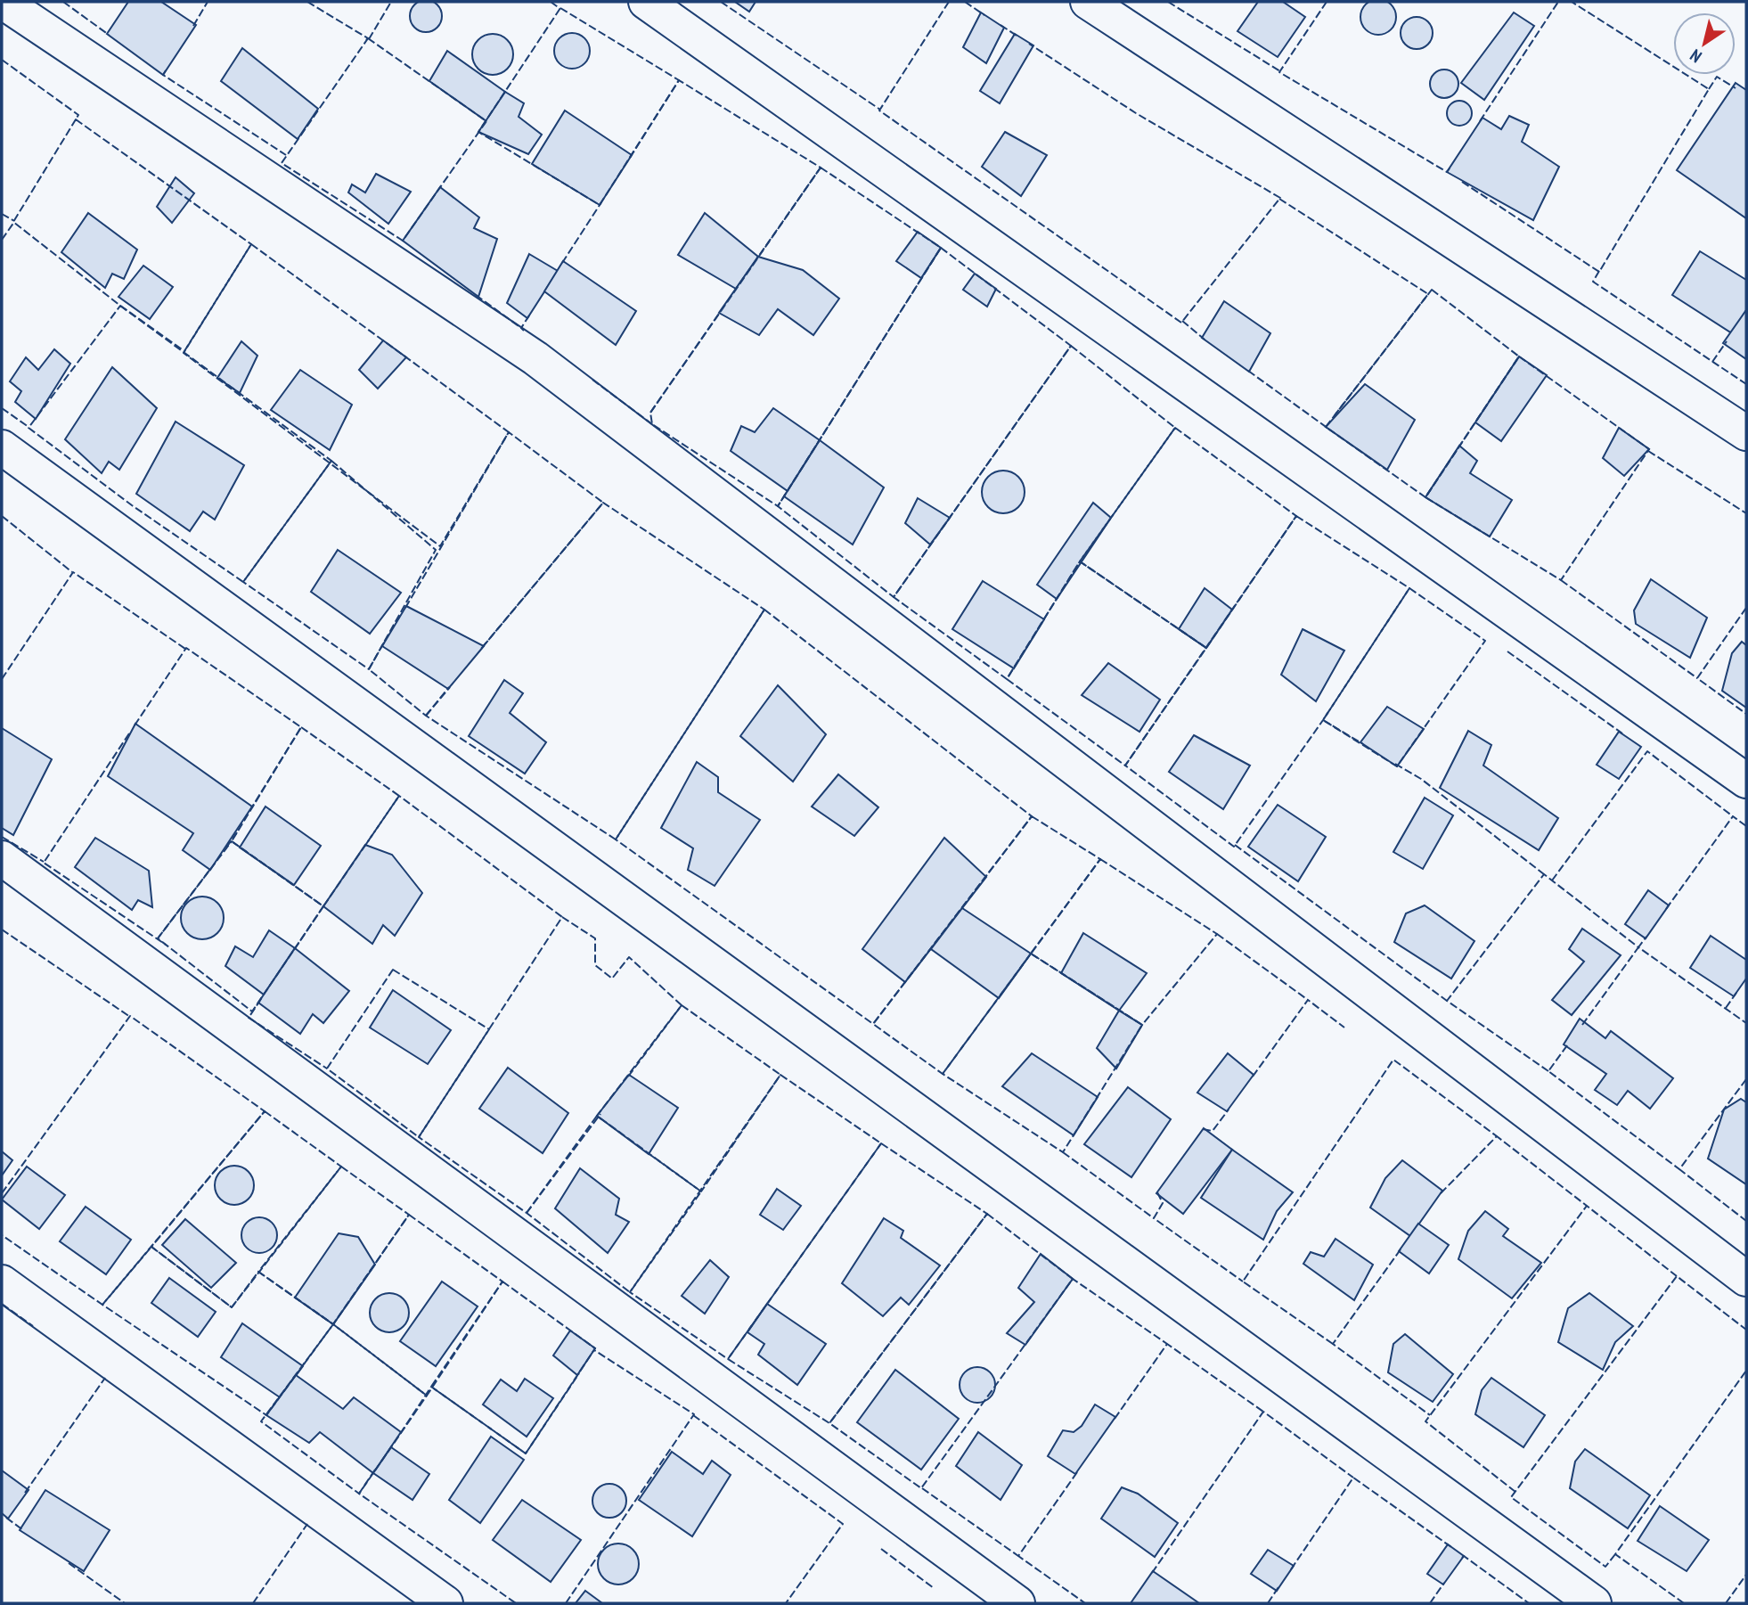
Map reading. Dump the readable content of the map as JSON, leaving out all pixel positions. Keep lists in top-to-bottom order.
{
  "north": "bottom left"
}
